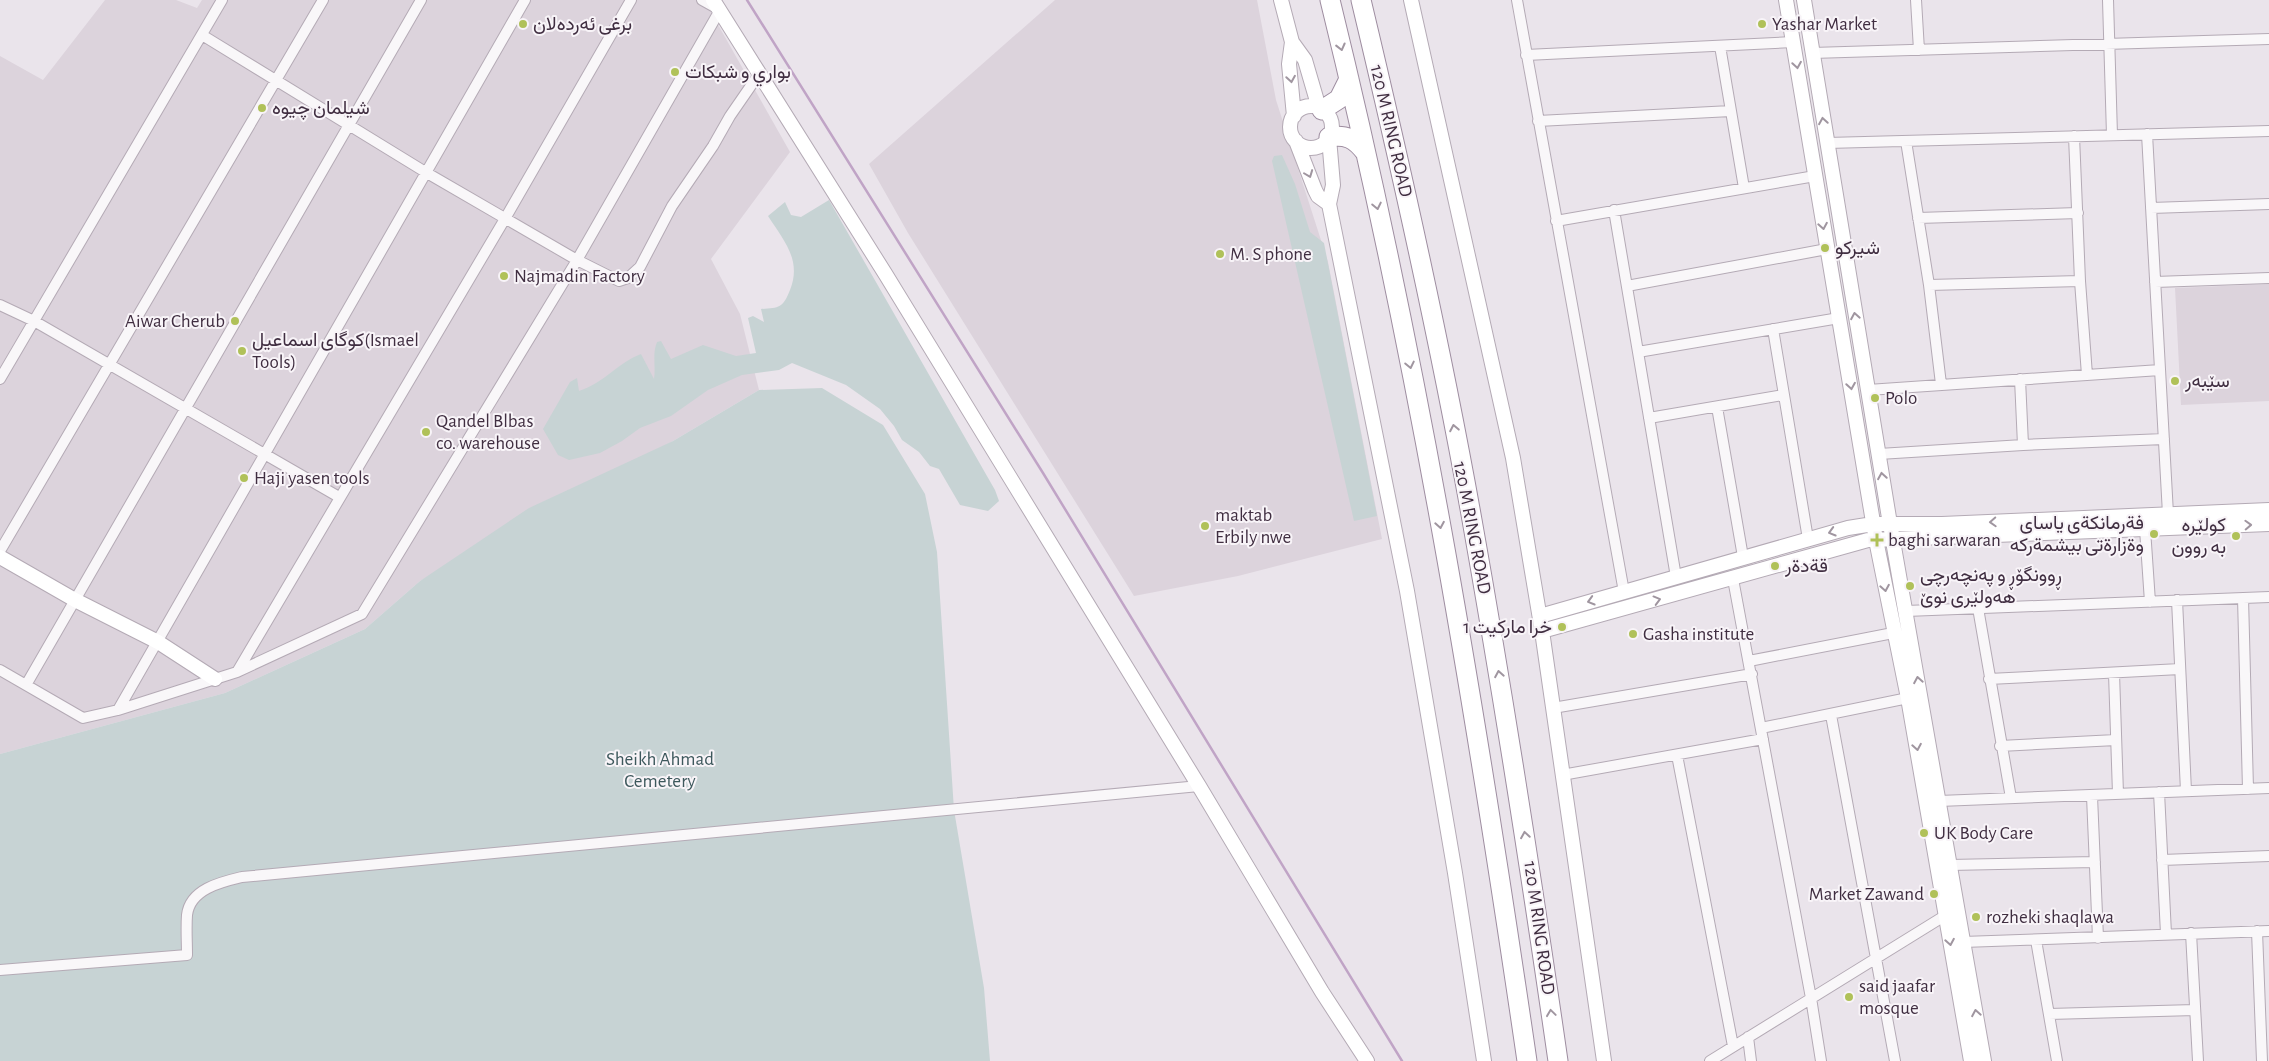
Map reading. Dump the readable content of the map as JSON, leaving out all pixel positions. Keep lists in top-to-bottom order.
{
  "streets": {
    "highway": ["120 M RING ROAD"]
  },
  "parks": ["Sheikh Ahmad Cemetery"],
  "places": {
    "other": [
      "برغی ئەردەلان",
      "Yashar Market",
      "بواري و شبكات",
      "شيلمان چیوه",
      "شيركو",
      "M. S phone",
      "Najmadin Factory",
      "Aiwar Cherub",
      "كوگای اسماعیل(Ismael Tools)",
      "سێبەر",
      "Polo",
      "Qandel Blbas co. warehouse",
      "Haji yasen tools",
      "maktab Erbily nwe",
      "فةرمانكةى ياساى وةزارةتى بيشمةركه",
      "کولێرە بە روون",
      "قةدةر",
      "ڕوونگۆڕ و پەنچەرچی هەولێری نوێ",
      "خرا ماركيت 1",
      "Gasha institute",
      "UK Body Care",
      "Market Zawand",
      "rozheki shaqlawa",
      "said jaafar mosque"
    ],
    "health": ["baghi sarwaran"]
  }
}
